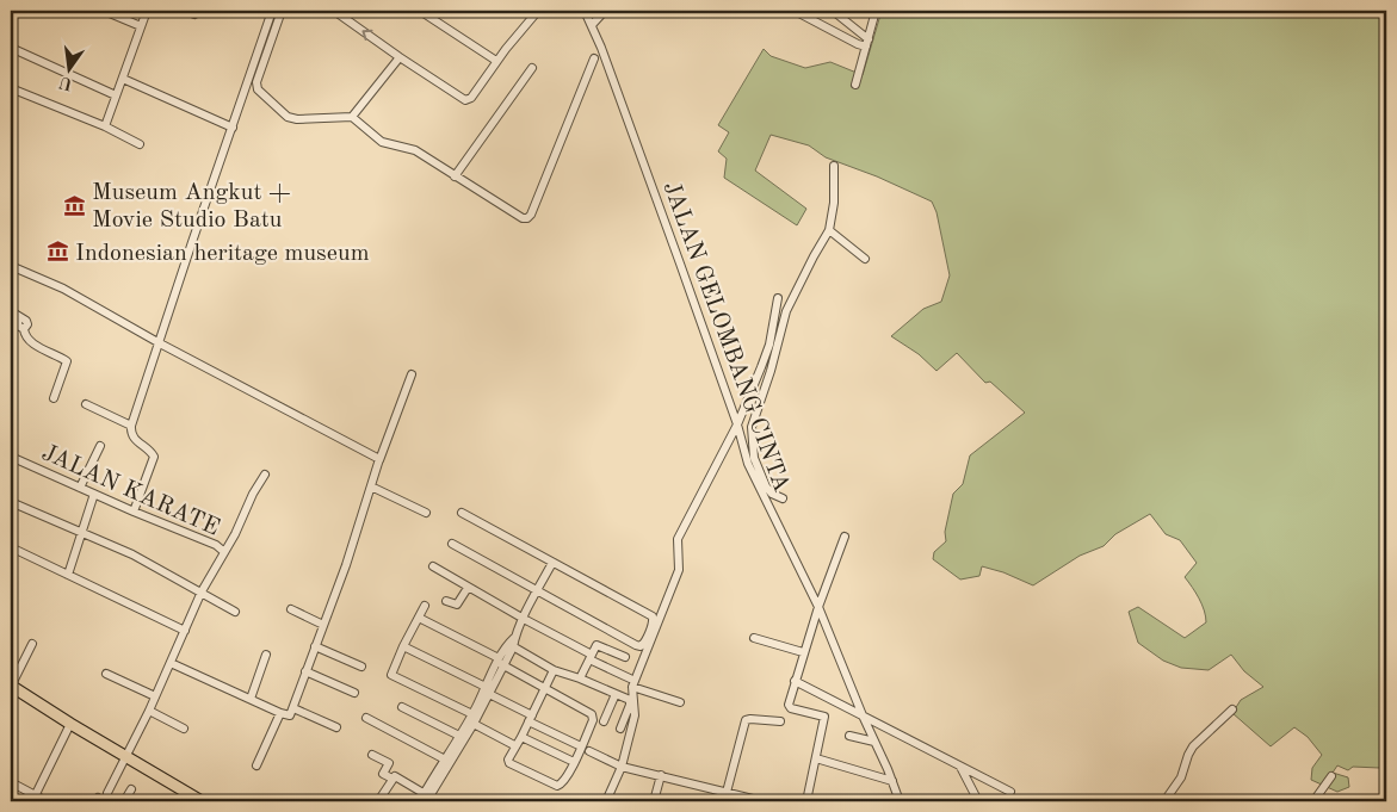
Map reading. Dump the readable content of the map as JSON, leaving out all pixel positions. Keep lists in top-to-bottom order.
{
  "streets": {
    "street": ["JALAN GELOMBANG CINTA", "JALAN KARATE"]
  },
  "places": {
    "museum": ["Museum Angkut + Movie Studio Batu", "Indonesian heritage museum"]
  },
  "north": "bottom"
}
